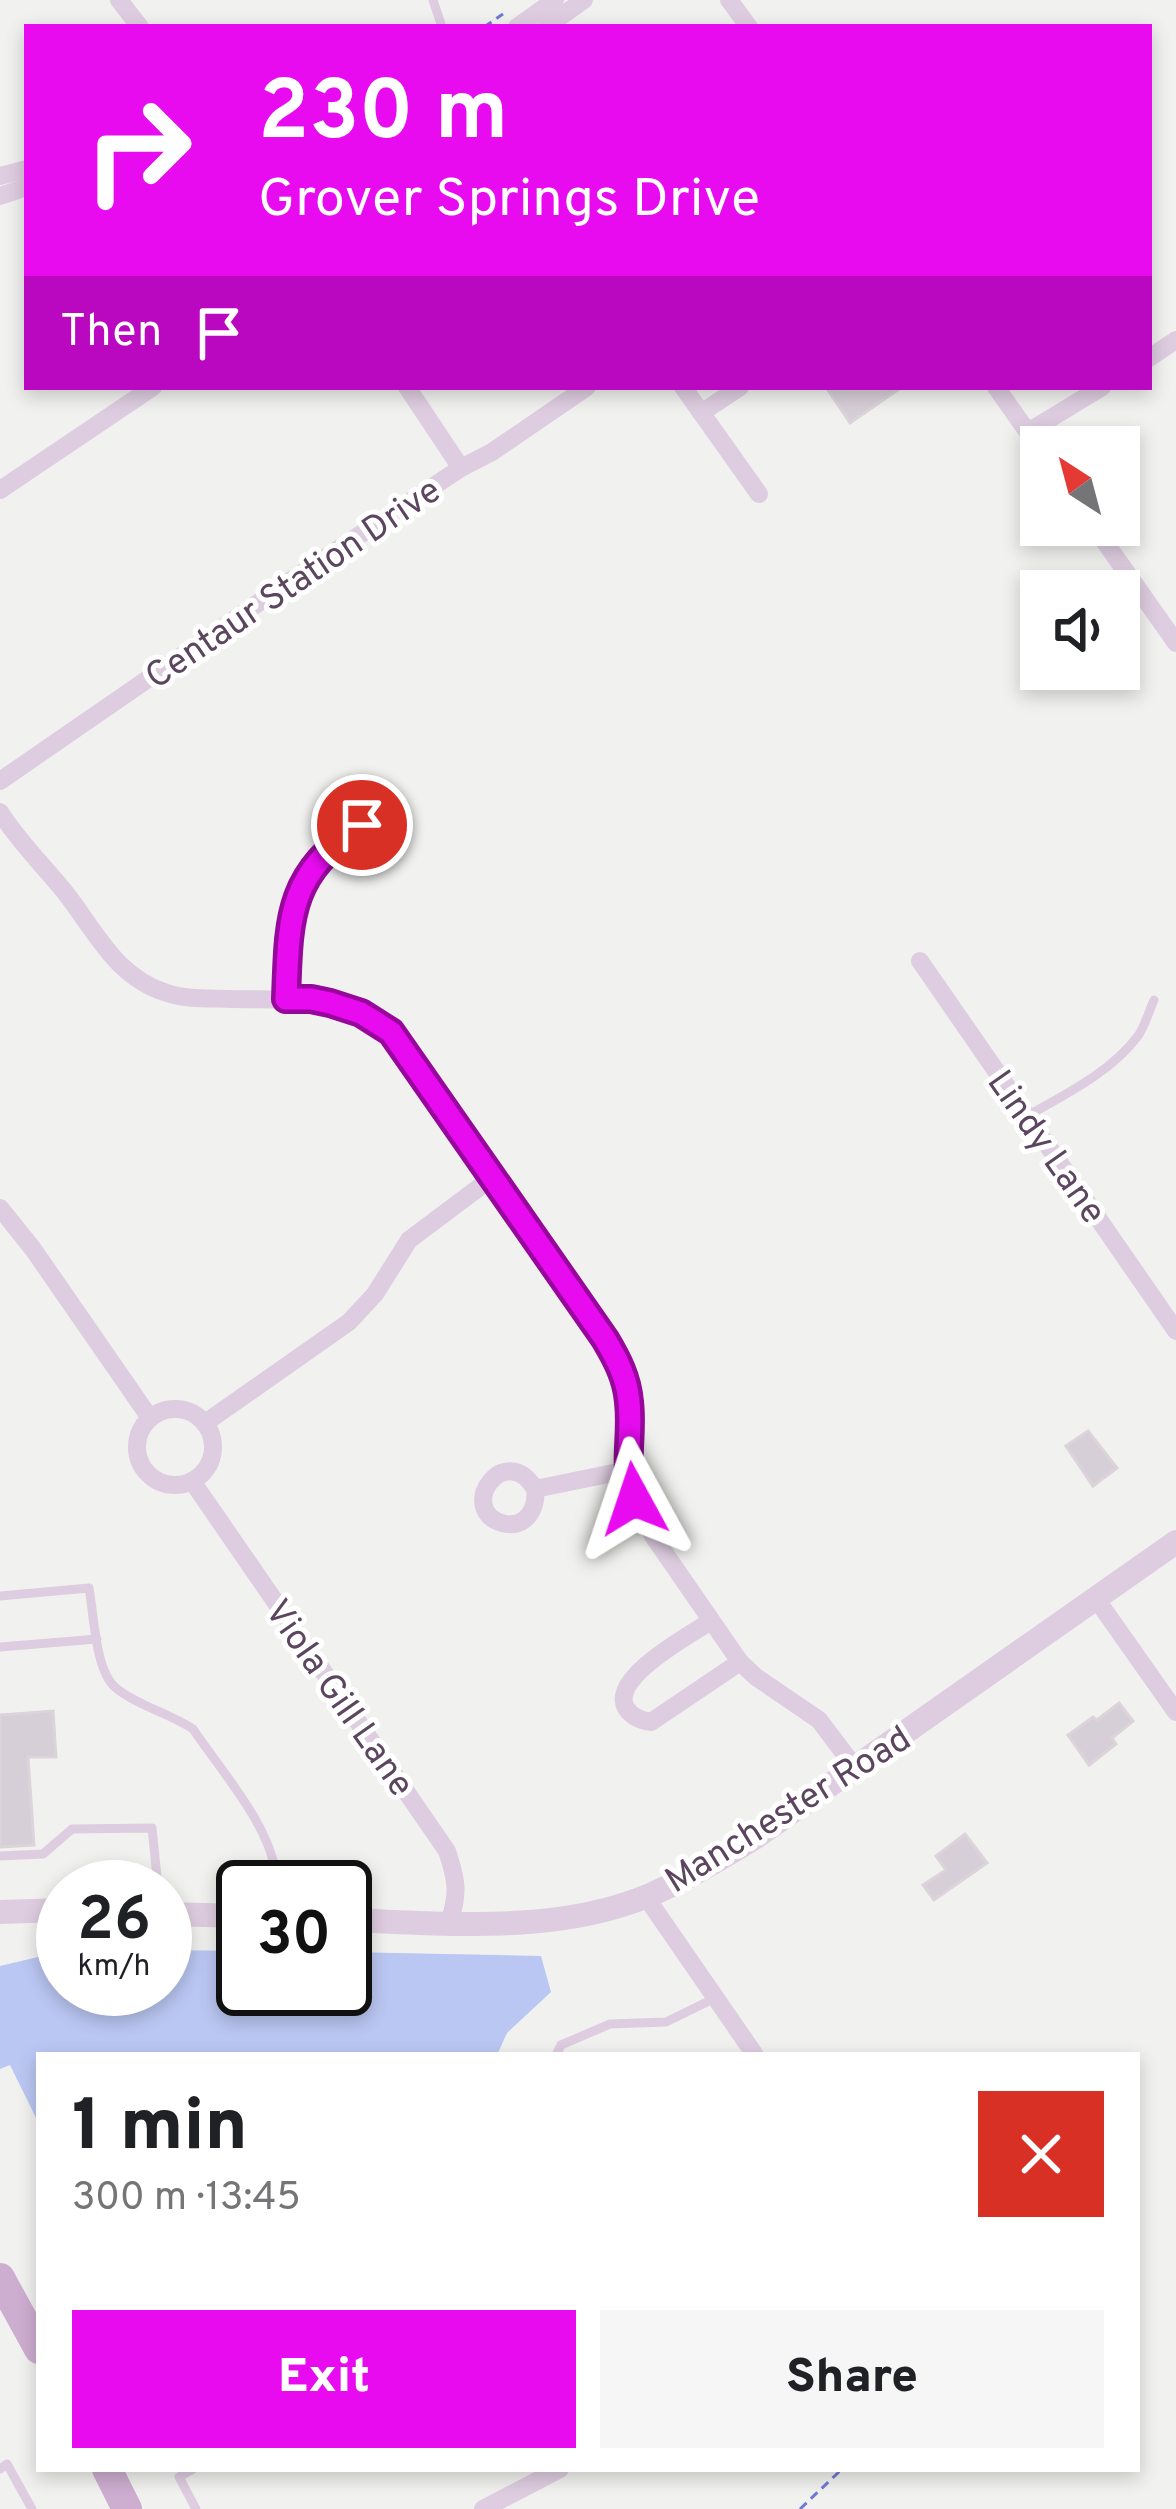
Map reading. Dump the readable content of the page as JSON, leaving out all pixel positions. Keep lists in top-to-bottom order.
{
  "streets": {
    "street": [
      "Centaur Station Drive",
      "Lindy Lane",
      "Viola Gill Lane",
      "Manchester Road"
    ]
  },
  "crossings": [
    ["Viola Gill Lane", "Manchester Road"]
  ],
  "north": "top left",
  "page": {
    "turn": ["230 m", "Grover Springs Drive"],
    "then": "Then",
    "speed": "26 km/h",
    "limit": "30",
    "heading": ["1 min", "300 m · 13:45"],
    "buttons": ["Exit", "Share"]
  }
}
